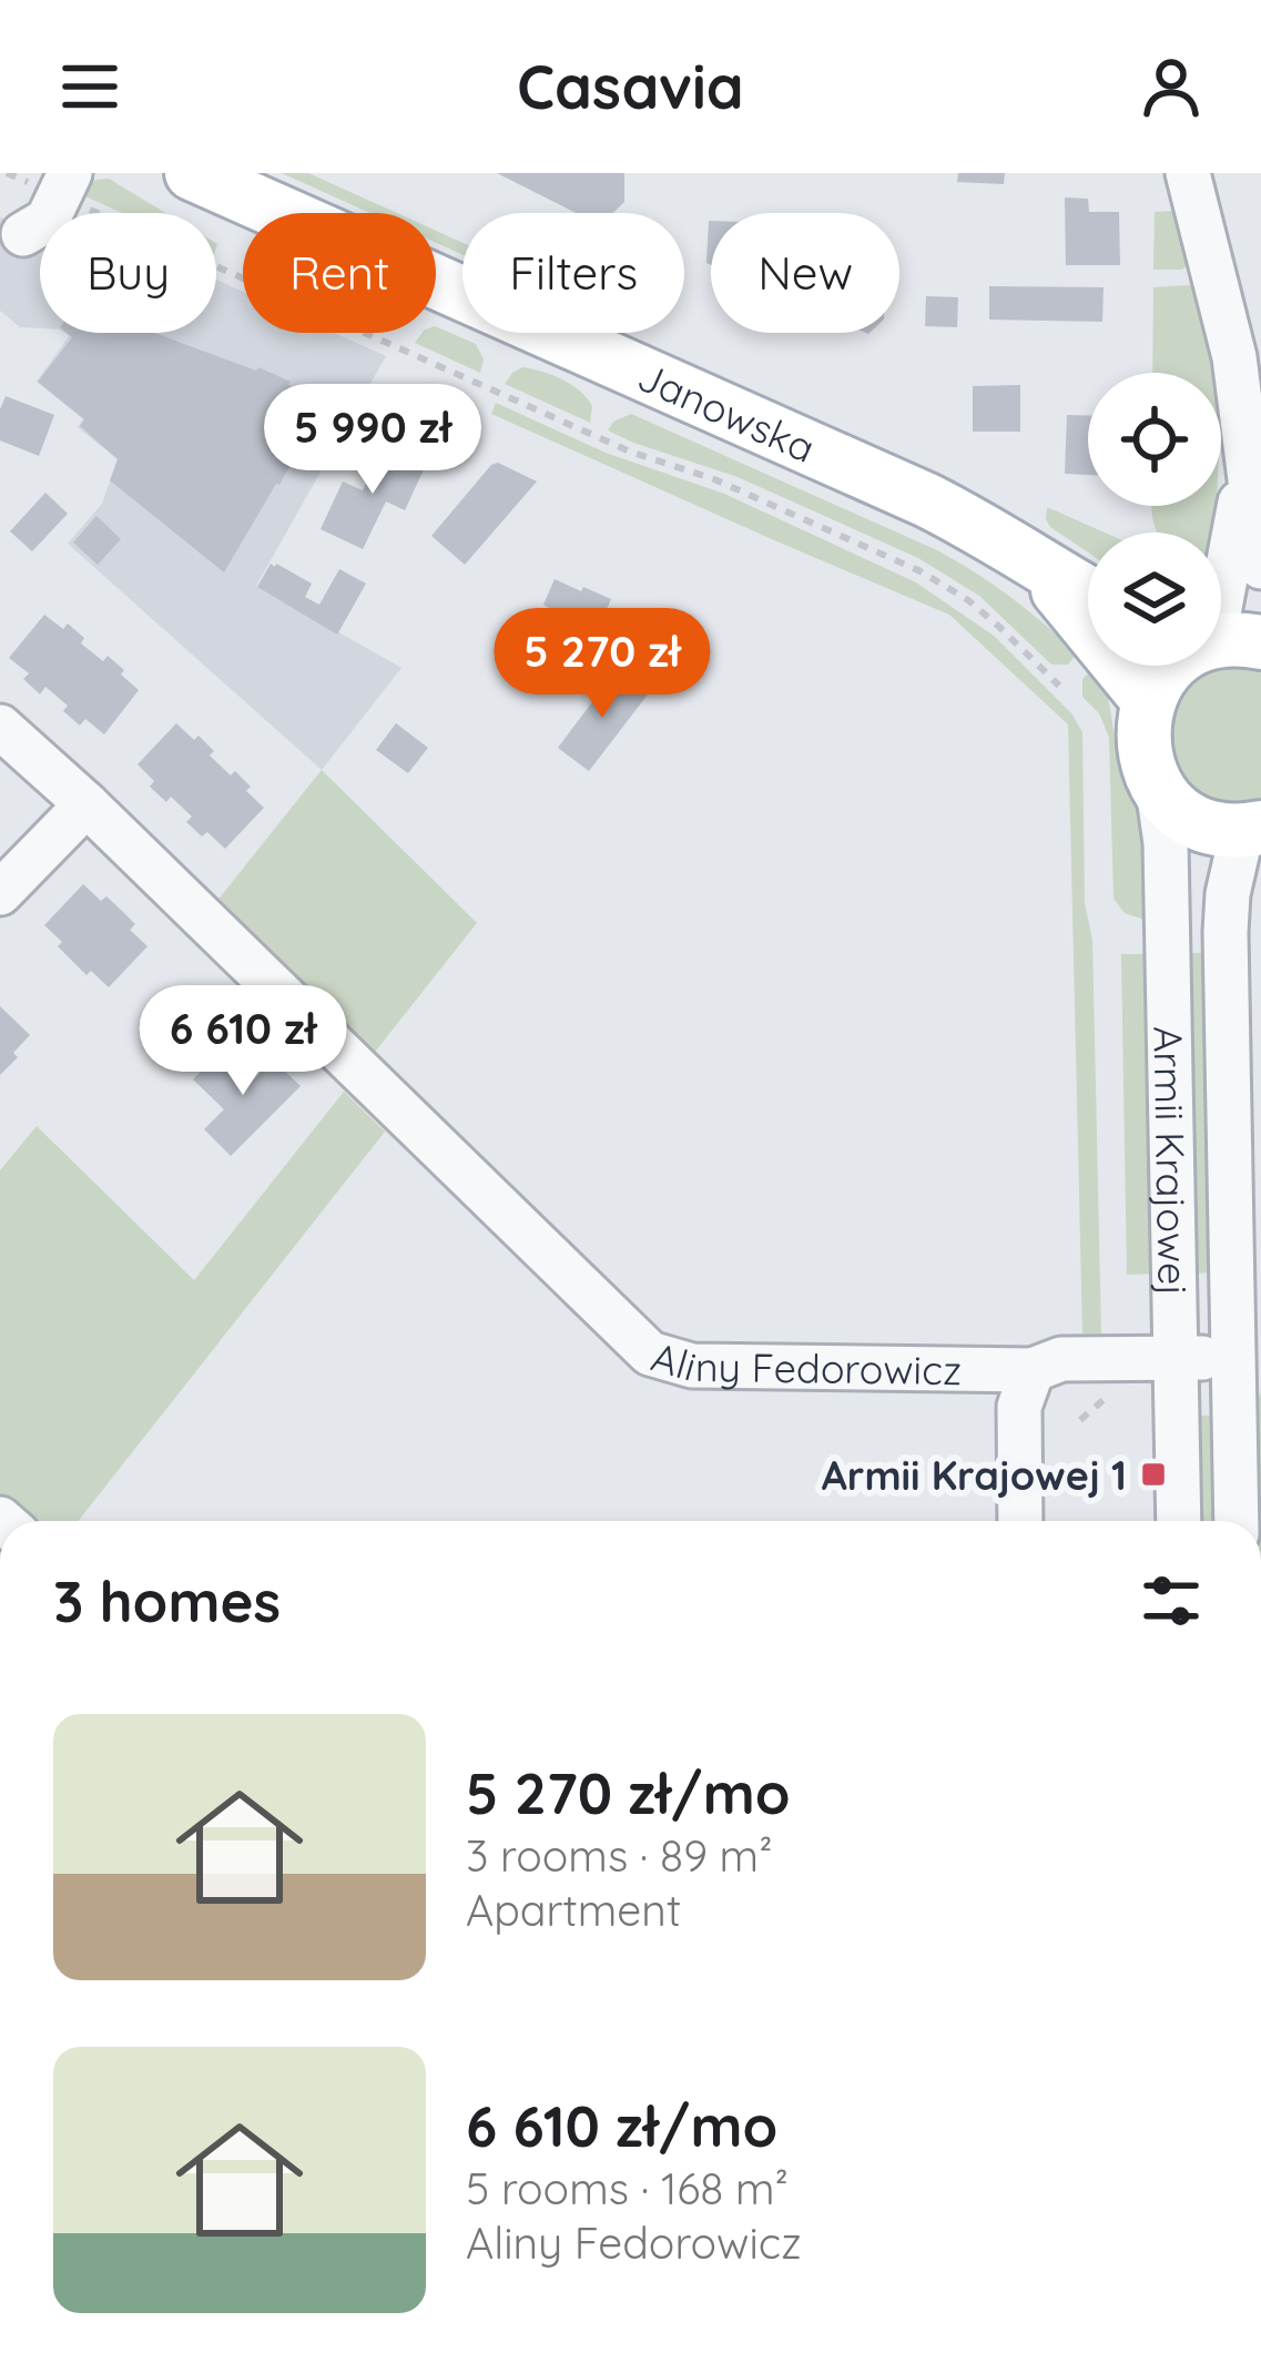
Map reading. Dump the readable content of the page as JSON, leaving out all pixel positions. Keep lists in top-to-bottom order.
{
  "streets": {
    "main road": ["Janowska"],
    "street": ["Armii Krajowej", "Aliny Fedorowicz"]
  },
  "crossings": [
    ["Armii Krajowej", "Aliny Fedorowicz"]
  ],
  "places": {
    "transit": ["Armii Krajowej 1"]
  },
  "page": {
    "header": "Casavia",
    "chip": [
      "Buy",
      "Rent",
      "Filters",
      "New"
    ],
    "price": ["5 990 zł", "5 270 zł", "6 610 zł"],
    "heading": "3 homes",
    "list": [
      {
        "name": "5 270 zł/mo",
        "note": "3 rooms · 89 m² · Apartment"
      },
      {
        "name": "6 610 zł/mo",
        "note": "5 rooms · 168 m² · Aliny Fedorowicz"
      }
    ]
  }
}
